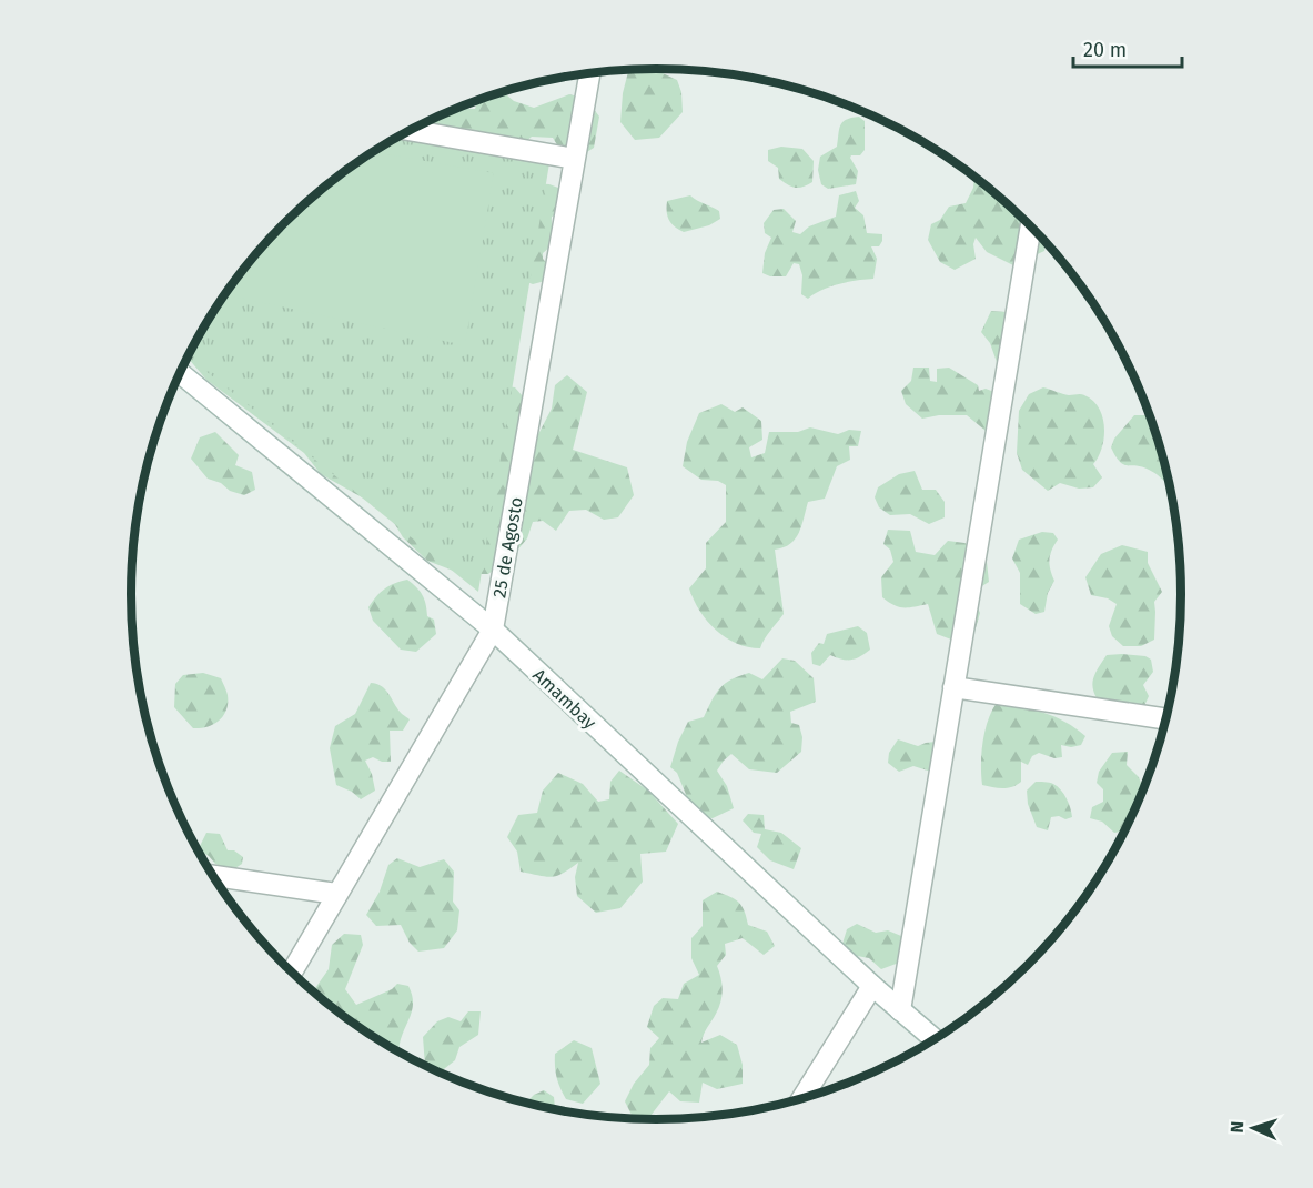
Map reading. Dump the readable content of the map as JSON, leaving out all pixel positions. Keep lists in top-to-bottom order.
{
  "streets": {
    "street": ["25 de Agosto", "Amambay"]
  },
  "crossings": [
    ["25 de Agosto", "Amambay"]
  ],
  "scale_bar": "20 m",
  "north": "left"
}
